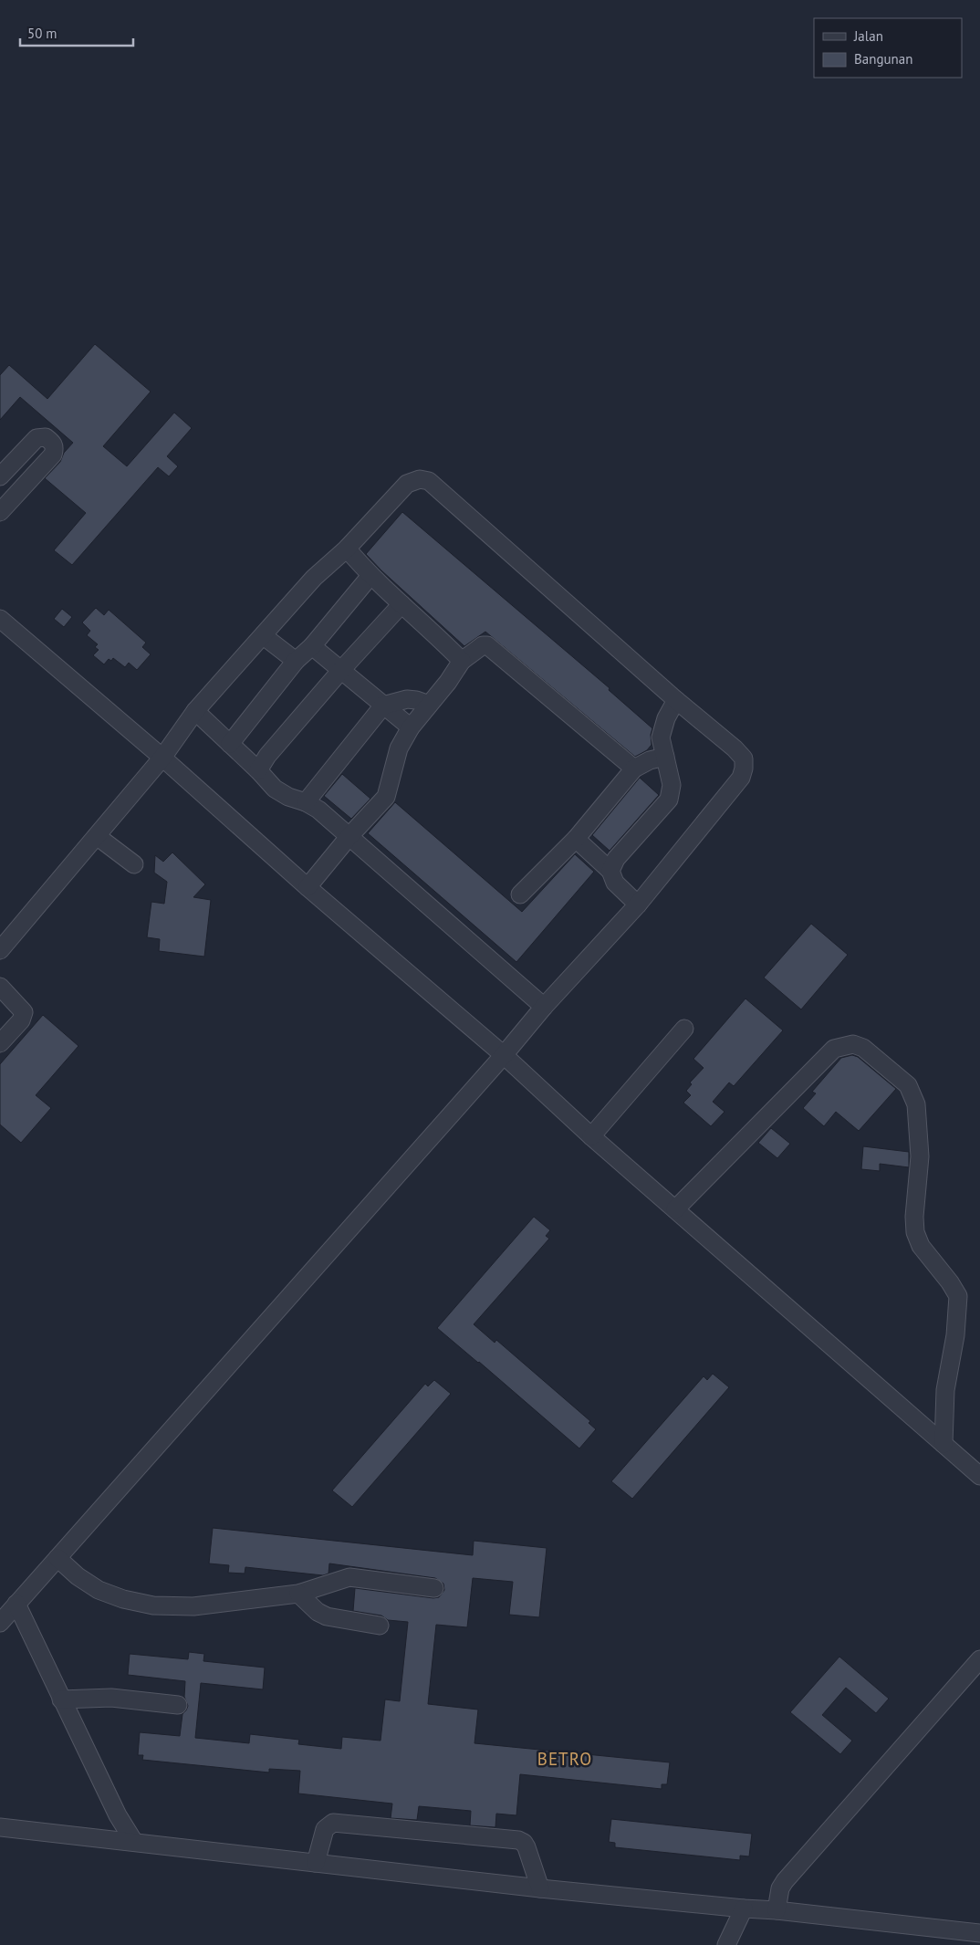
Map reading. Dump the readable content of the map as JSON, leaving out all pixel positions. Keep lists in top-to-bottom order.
{
  "districts": ["BETRO"],
  "legend": ["Jalan", "Bangunan"],
  "scale_bar": "50 m"
}
